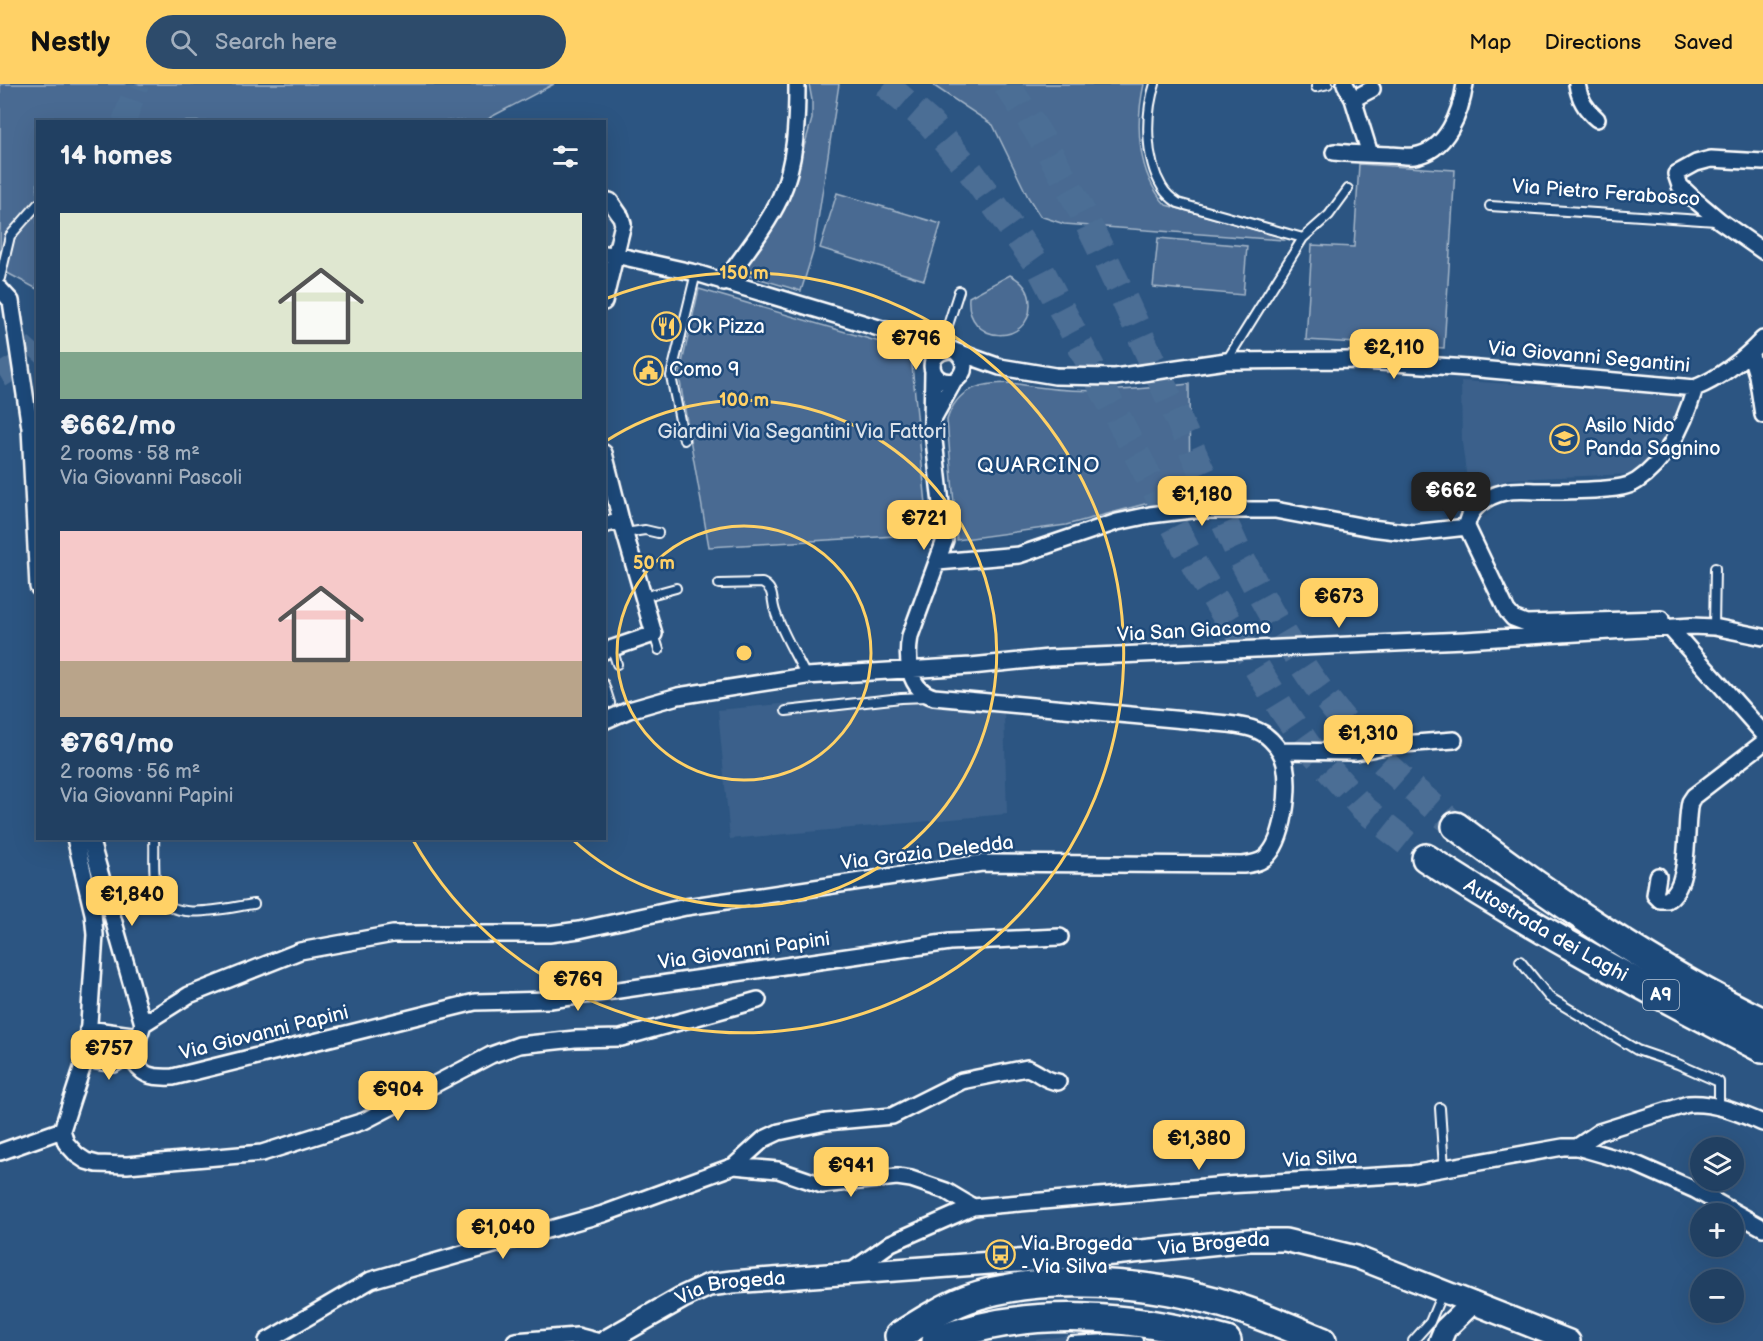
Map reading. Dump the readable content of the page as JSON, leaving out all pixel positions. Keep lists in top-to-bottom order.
{
  "streets": {
    "highway": ["Autostrada dei Laghi", "A9"],
    "street": [
      "Via Pietro Ferabosco",
      "Via Giovanni Segantini",
      "Via San Giacomo",
      "Via Grazia Deledda",
      "Via Giovanni Papini",
      "Via Silva",
      "Via Brogeda"
    ]
  },
  "crossings": [
    ["Via Silva", "Via Brogeda"]
  ],
  "districts": ["QUARCINO"],
  "parks": ["Giardini Via Segantini Via Fattori"],
  "places": {
    "restaurant": ["Ok Pizza"],
    "public building": ["Como 9"],
    "school or university": ["Asilo Nido Panda Sagnino"],
    "bus stop": ["Via Brogeda - Via Silva"]
  },
  "page": {
    "header": "Nestly",
    "search": "Search here",
    "nav": ["Map", "Directions", "Saved"],
    "heading": "14 homes",
    "list": [
      {
        "name": "€662/mo",
        "note": "2 rooms · 58 m² · Via Giovanni Pascoli"
      },
      {
        "name": "€769/mo",
        "note": "2 rooms · 56 m² · Via Giovanni Papini"
      }
    ],
    "price": [
      "€796",
      "€2,110",
      "€662",
      "€1,180",
      "€721",
      "€673",
      "€1,310",
      "€1,840",
      "€769",
      "€757",
      "€904",
      "€1,380",
      "€941",
      "€1,040"
    ],
    "map_buttons": ["+", "−"]
  },
  "rings": ["150 m", "100 m", "50 m"]
}
